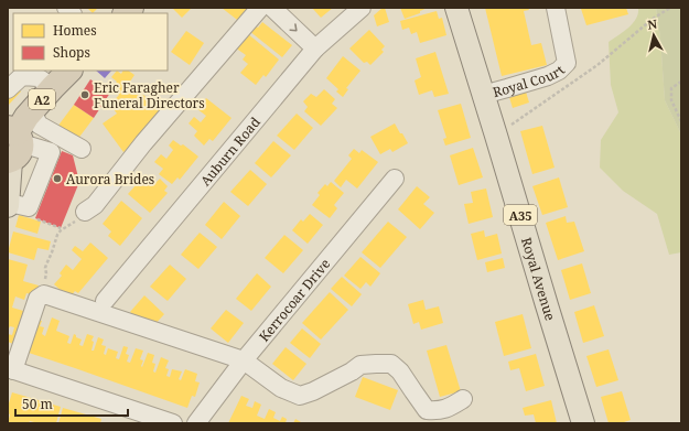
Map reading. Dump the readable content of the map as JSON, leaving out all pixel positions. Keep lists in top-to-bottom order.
{
  "streets": {
    "highway": ["A2"],
    "main road": ["A35", "Royal Avenue"],
    "street": ["Royal Court", "Auburn Road", "Kerrocoar Drive"]
  },
  "crossings": [
    ["Royal Court", "Royal Avenue"]
  ],
  "places": ["Eric Faragher Funeral Directors", "Aurora Brides"],
  "legend": ["Homes", "Shops"],
  "scale_bar": "50 m",
  "north": "top"
}
